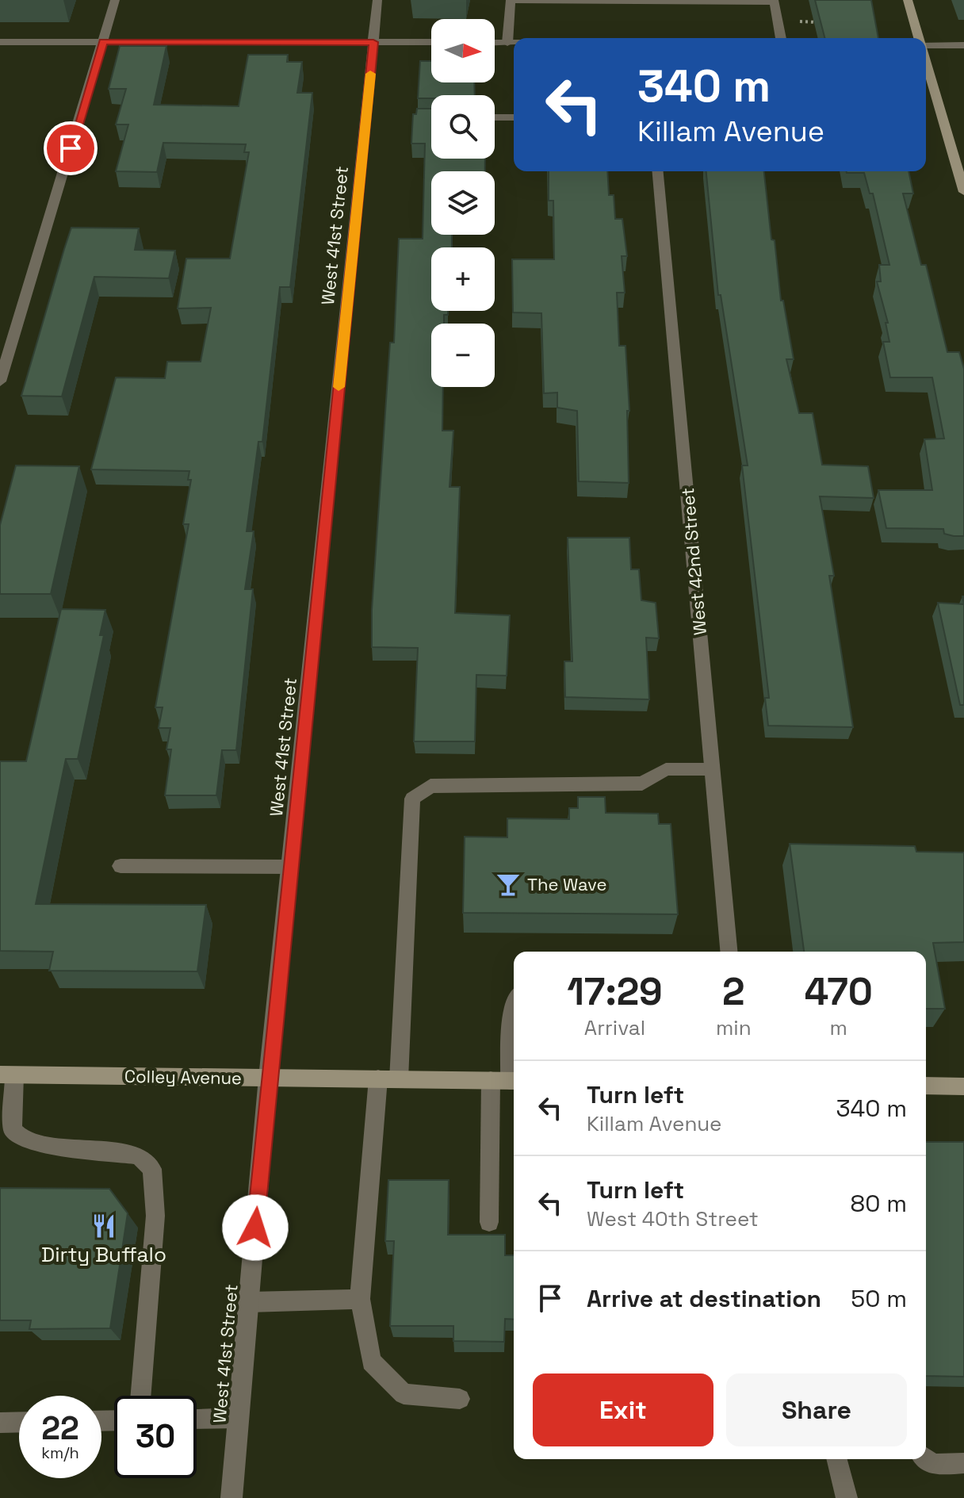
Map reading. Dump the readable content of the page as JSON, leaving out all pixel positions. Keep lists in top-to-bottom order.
{
  "streets": {
    "street": ["West 41st Street", "West 42nd Street", "Colley Avenue"]
  },
  "crossings": [
    ["West 41st Street", "Colley Avenue"]
  ],
  "places": {
    "bar": ["The Wave"],
    "restaurant": ["Dirty Buffalo"]
  },
  "north": "right",
  "page": {
    "map_buttons": ["+", "−"],
    "turn": ["340 m", "Killam Avenue"],
    "eta": [
      "17:29",
      "Arrival",
      "2",
      "min",
      "470",
      "m"
    ],
    "list": [
      {
        "name": "Turn left",
        "note": "Killam Avenue",
        "value": "340 m"
      },
      {
        "name": "Turn left",
        "note": "West 40th Street",
        "value": "80 m"
      },
      {
        "name": "Arrive at destination",
        "value": "50 m"
      }
    ],
    "buttons": ["Exit", "Share"],
    "speed": "22 km/h",
    "limit": "30"
  }
}
